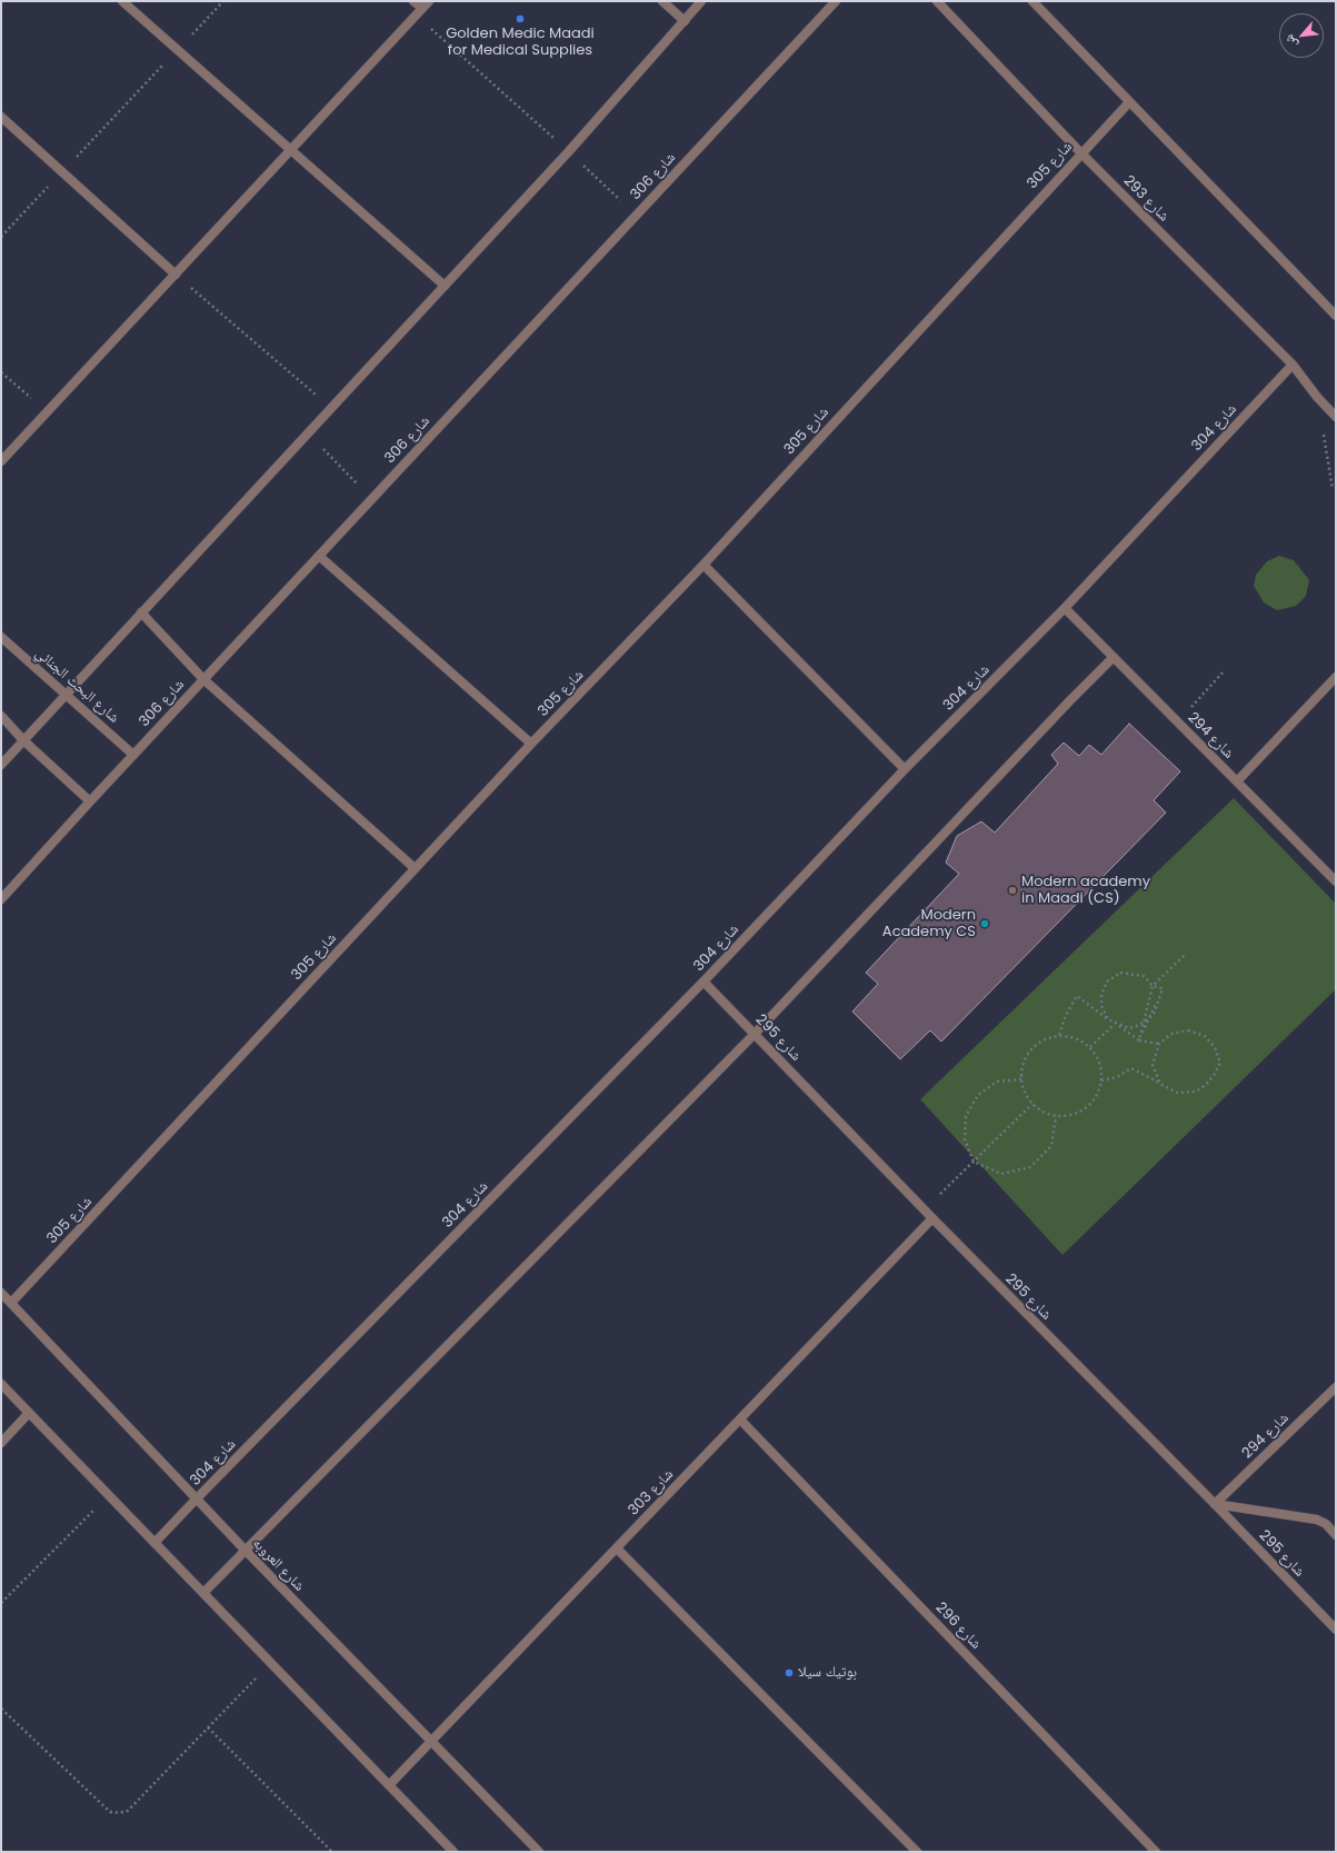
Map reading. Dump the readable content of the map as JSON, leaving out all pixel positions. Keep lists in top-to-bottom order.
{
  "streets": {
    "street": [
      "شارع 305",
      "شارع 306",
      "شارع 293",
      "شارع 304",
      "شارع البحث الجنائي",
      "شارع 294",
      "شارع 295",
      "شارع 303",
      "شارع العروبه",
      "شارع 296"
    ]
  },
  "crossings": [
    ["شارع 305", "شارع 293"],
    ["شارع 305", "شارع العروبه"],
    ["شارع 306", "شارع البحث الجنائي"],
    ["شارع 293", "شارع 304"],
    ["شارع 304", "شارع 294"],
    ["شارع 304", "شارع 295"],
    ["شارع 304", "شارع العروبه"],
    ["شارع 294", "شارع 295"],
    ["شارع 295", "شارع 303"],
    ["شارع 303", "شارع العروبه"],
    ["شارع 303", "شارع 296"]
  ],
  "places": [
    "Golden Medic Maadi for Medical Supplies",
    "Modern academy in Maadi (CS)",
    "Modern Academy CS",
    "بوتيك سيلا"
  ],
  "north": "bottom left"
}
